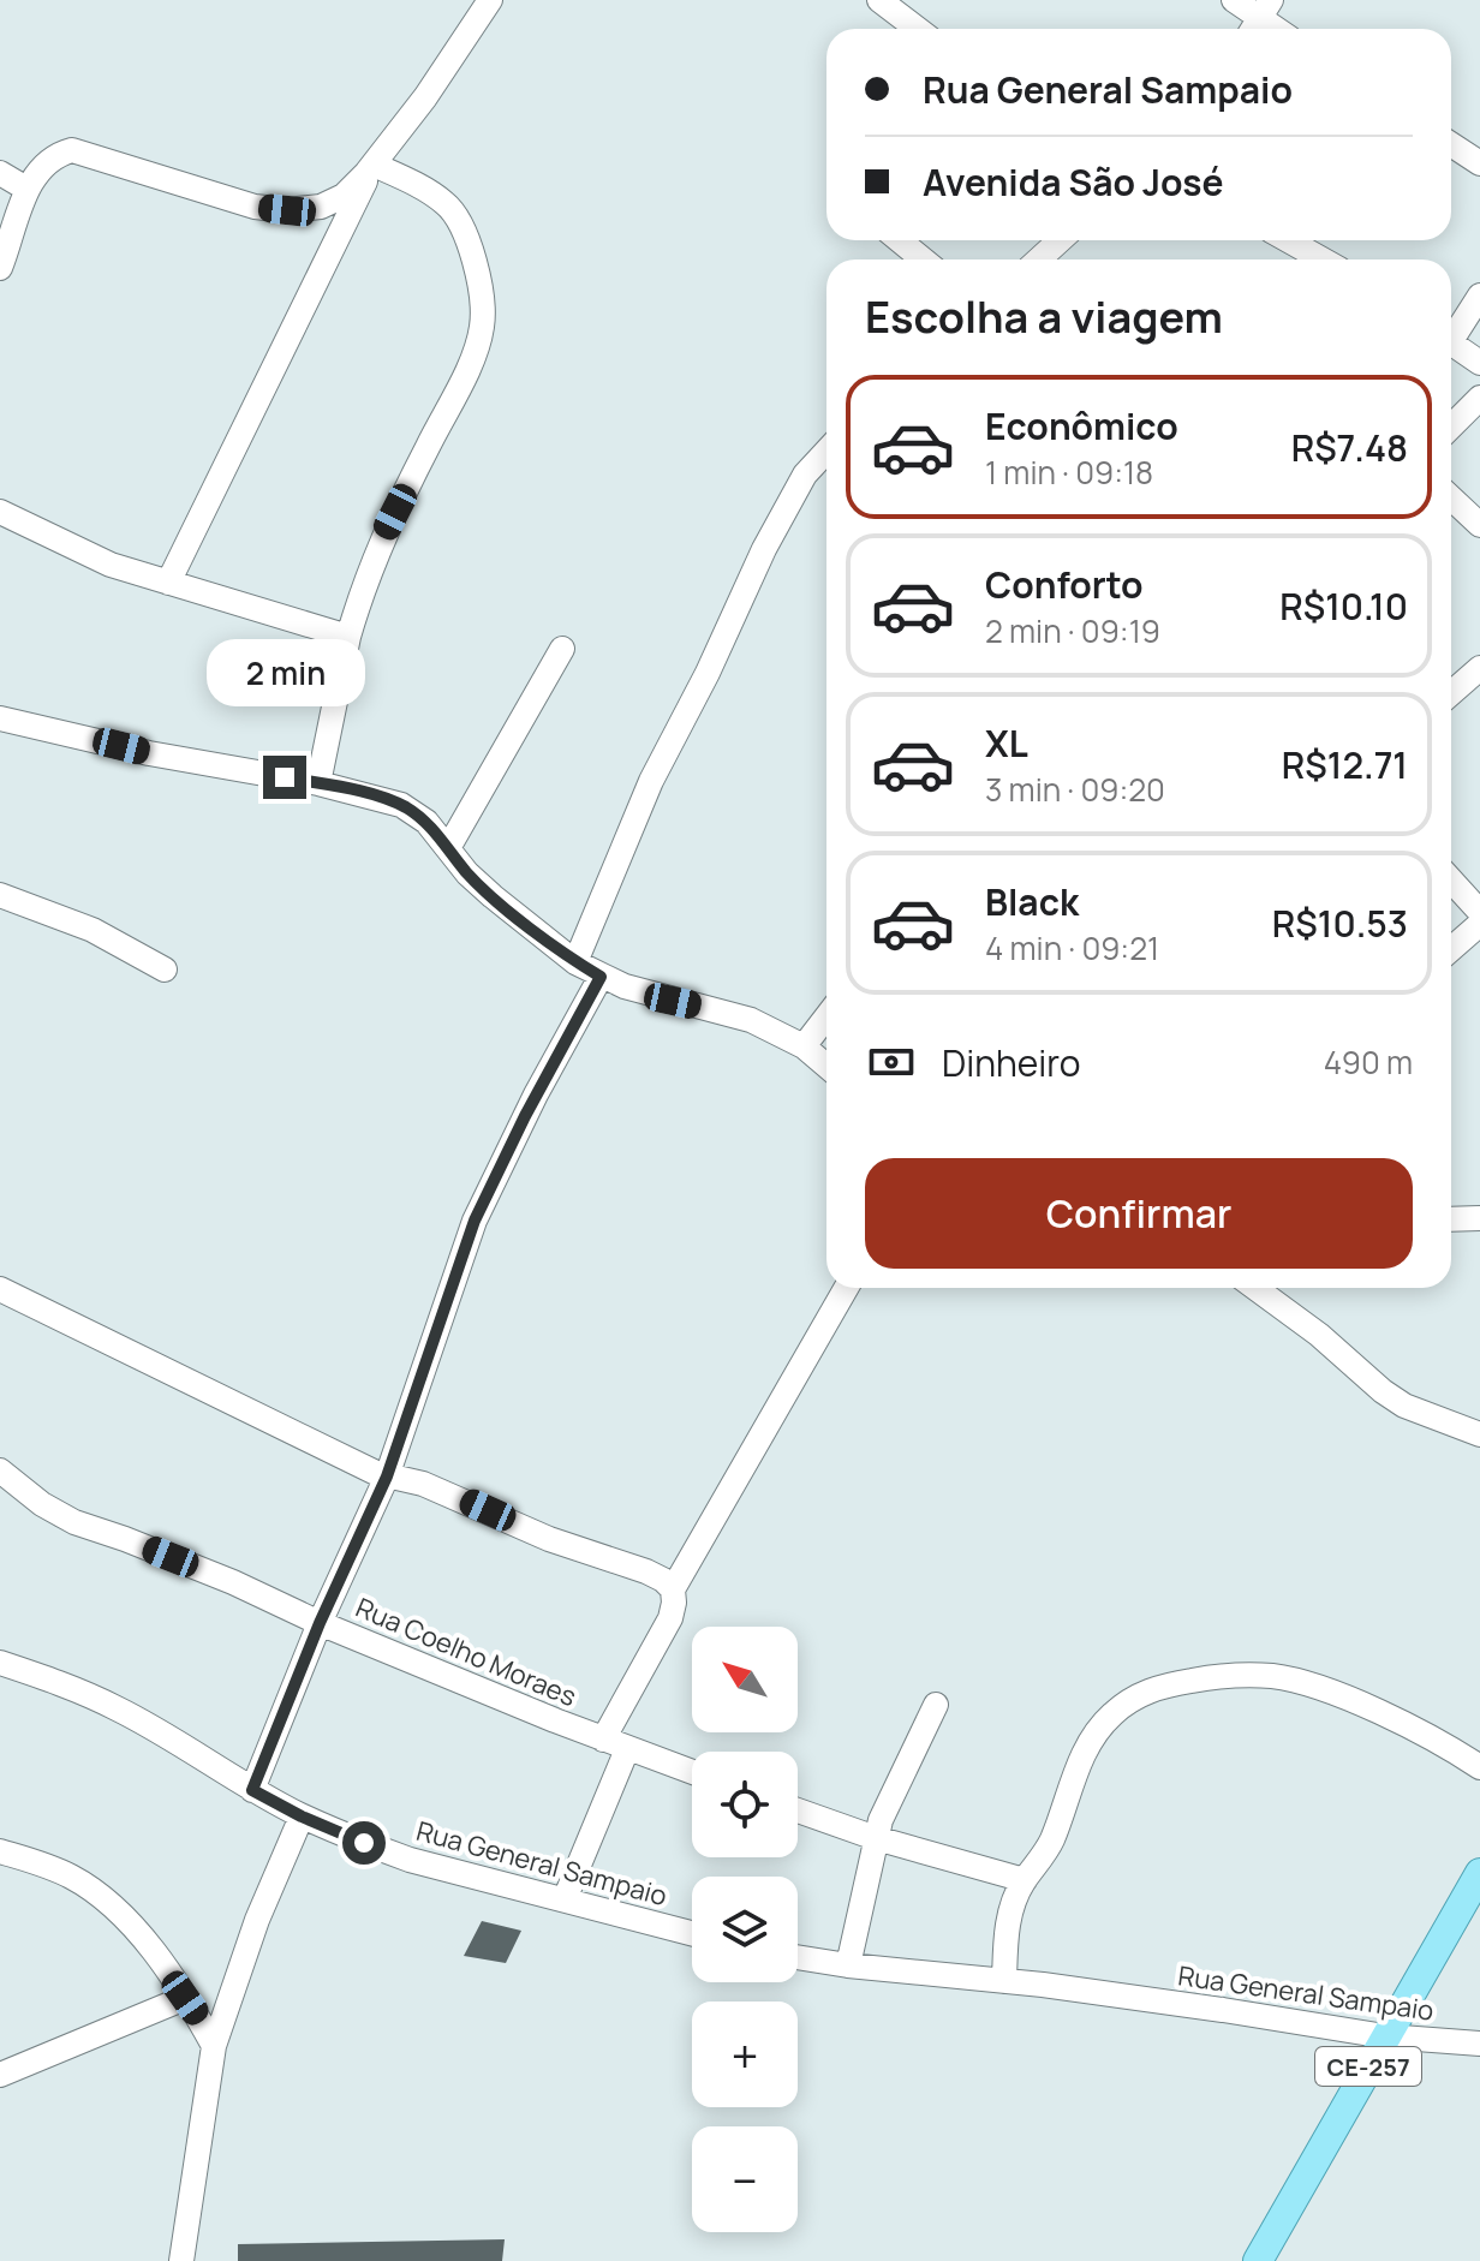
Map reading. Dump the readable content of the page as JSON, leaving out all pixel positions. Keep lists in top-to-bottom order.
{
  "streets": {
    "main road": ["CE-257"],
    "street": ["Rua Coelho Moraes", "Rua General Sampaio"]
  },
  "crossings": [
    ["Rua General Sampaio", "CE-257"]
  ],
  "north": "top left",
  "page": {
    "banner": ["Rua General Sampaio", "Avenida São José"],
    "heading": "Escolha a viagem",
    "list": [
      {
        "name": "Econômico",
        "note": "1 min · 09:18",
        "value": "R$7.48"
      },
      {
        "name": "Conforto",
        "note": "2 min · 09:19",
        "value": "R$10.10"
      },
      {
        "name": "XL",
        "note": "3 min · 09:20",
        "value": "R$12.71"
      },
      {
        "name": "Black",
        "note": "4 min · 09:21",
        "value": "R$10.53"
      }
    ],
    "bubble": "2 min",
    "pay": ["Dinheiro", "490 m"],
    "buttons": "Confirmar",
    "map_buttons": ["+", "−"]
  }
}
